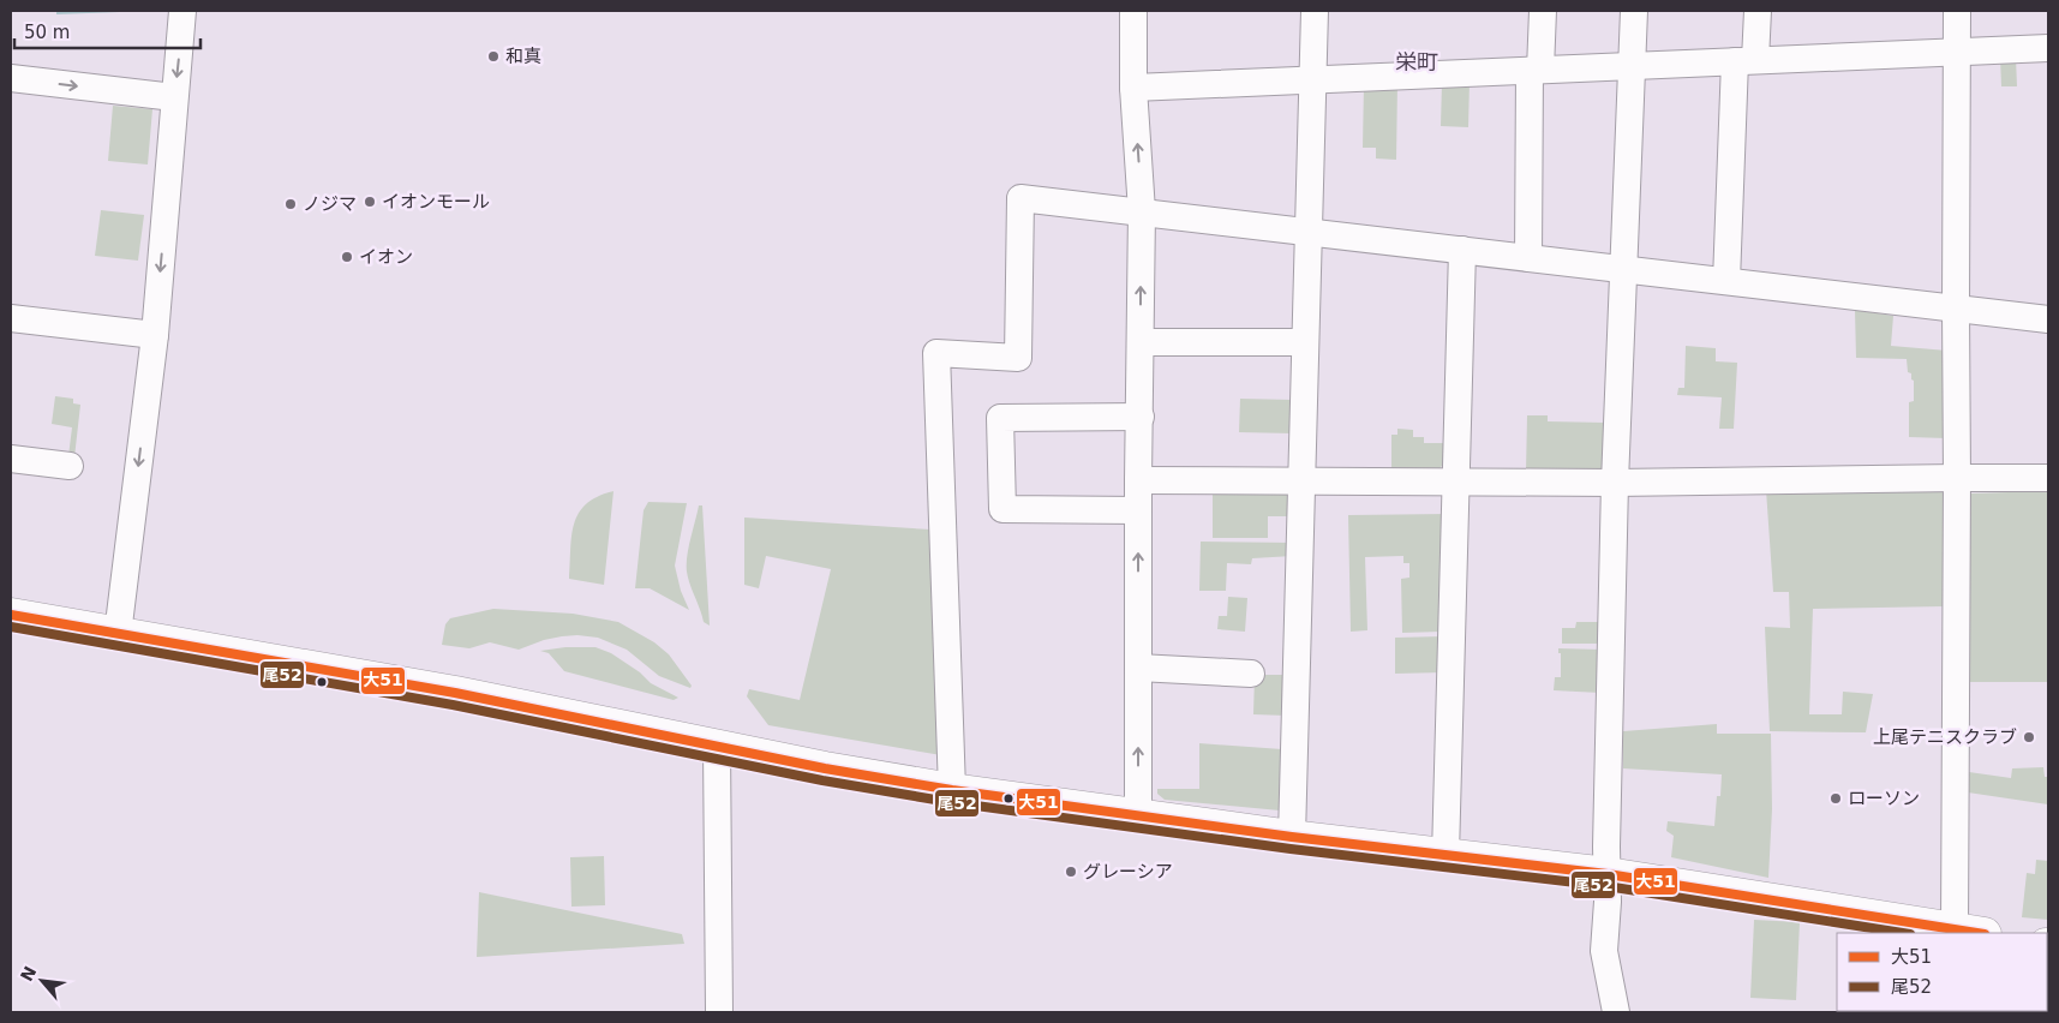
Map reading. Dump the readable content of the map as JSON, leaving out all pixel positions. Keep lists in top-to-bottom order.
{
  "districts": ["栄町"],
  "places": [
    "和真",
    "イオンモール",
    "ノジマ",
    "イオン",
    "上尾テニスクラブ",
    "ローソン",
    "グレーシア"
  ],
  "lines": ["transit line 大51", "transit line 尾52"],
  "legend": ["大51", "尾52"],
  "scale_bar": "50 m",
  "north": "top left"
}
